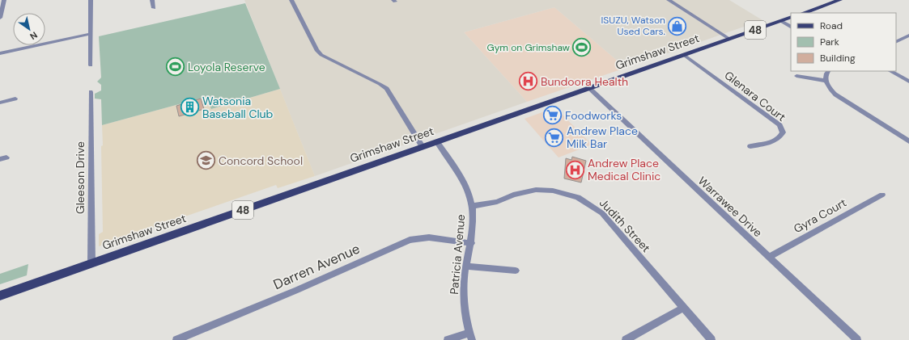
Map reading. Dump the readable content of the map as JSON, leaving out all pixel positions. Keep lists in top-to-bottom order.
{
  "streets": {
    "main road": ["48", "Grimshaw Street"],
    "street": [
      "Glenara Court",
      "Gleeson Drive",
      "Warrawee Drive",
      "Gyra Court",
      "Judith Street",
      "Patricia Avenue",
      "Darren Avenue"
    ]
  },
  "crossings": [
    ["Grimshaw Street", "Glenara Court"],
    ["Grimshaw Street", "Gleeson Drive"],
    ["Grimshaw Street", "Warrawee Drive"],
    ["Grimshaw Street", "Patricia Avenue"],
    ["Warrawee Drive", "Gyra Court"],
    ["Judith Street", "Patricia Avenue"],
    ["Patricia Avenue", "Darren Avenue"]
  ],
  "places": {
    "shop": ["ISUZU, Watson Used Cars."],
    "sports": ["Gym on Grimshaw", "Loyola Reserve"],
    "hospital": ["Bundoora Health", "Andrew Place Medical Clinic"],
    "building": ["Watsonia Baseball Club"],
    "supermarket": ["Foodworks", "Andrew Place Milk Bar"],
    "school or university": ["Concord School"]
  },
  "legend": ["Road", "Park", "Building"],
  "north": "bottom right"
}
